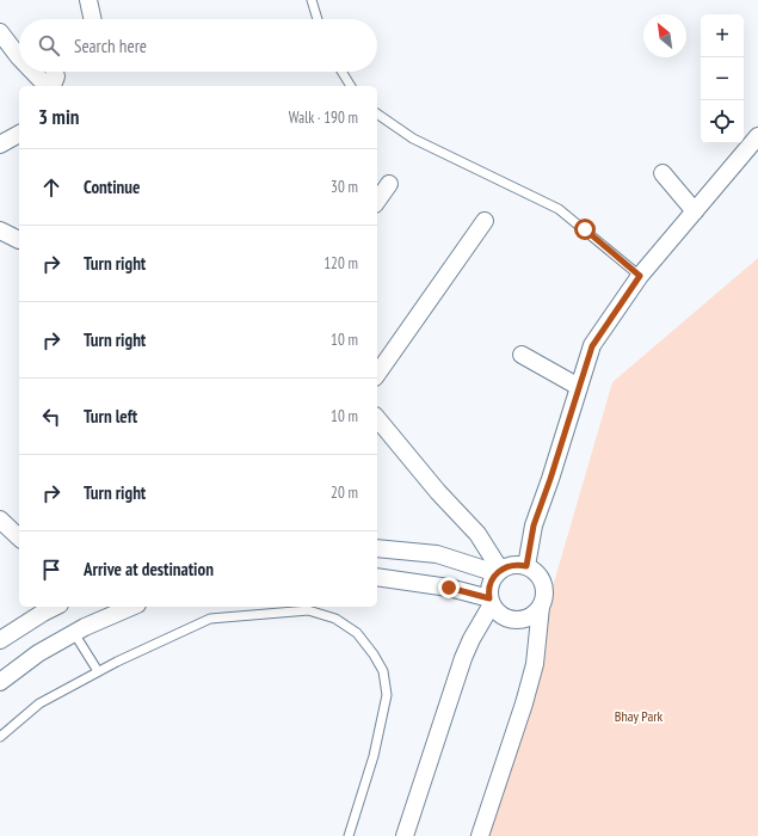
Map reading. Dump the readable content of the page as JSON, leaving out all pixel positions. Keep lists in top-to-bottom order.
{
  "parks": ["Bhay Park"],
  "north": "top left",
  "page": {
    "map_buttons": ["+", "−"],
    "search": "Search here",
    "heading": ["3 min", "Walk · 190 m"],
    "list": [
      ["Continue", "30 m"],
      ["Turn right", "120 m"],
      ["Turn right", "10 m"],
      ["Turn left", "10 m"],
      ["Turn right", "20 m"],
      "Arrive at destination"
    ]
  }
}
